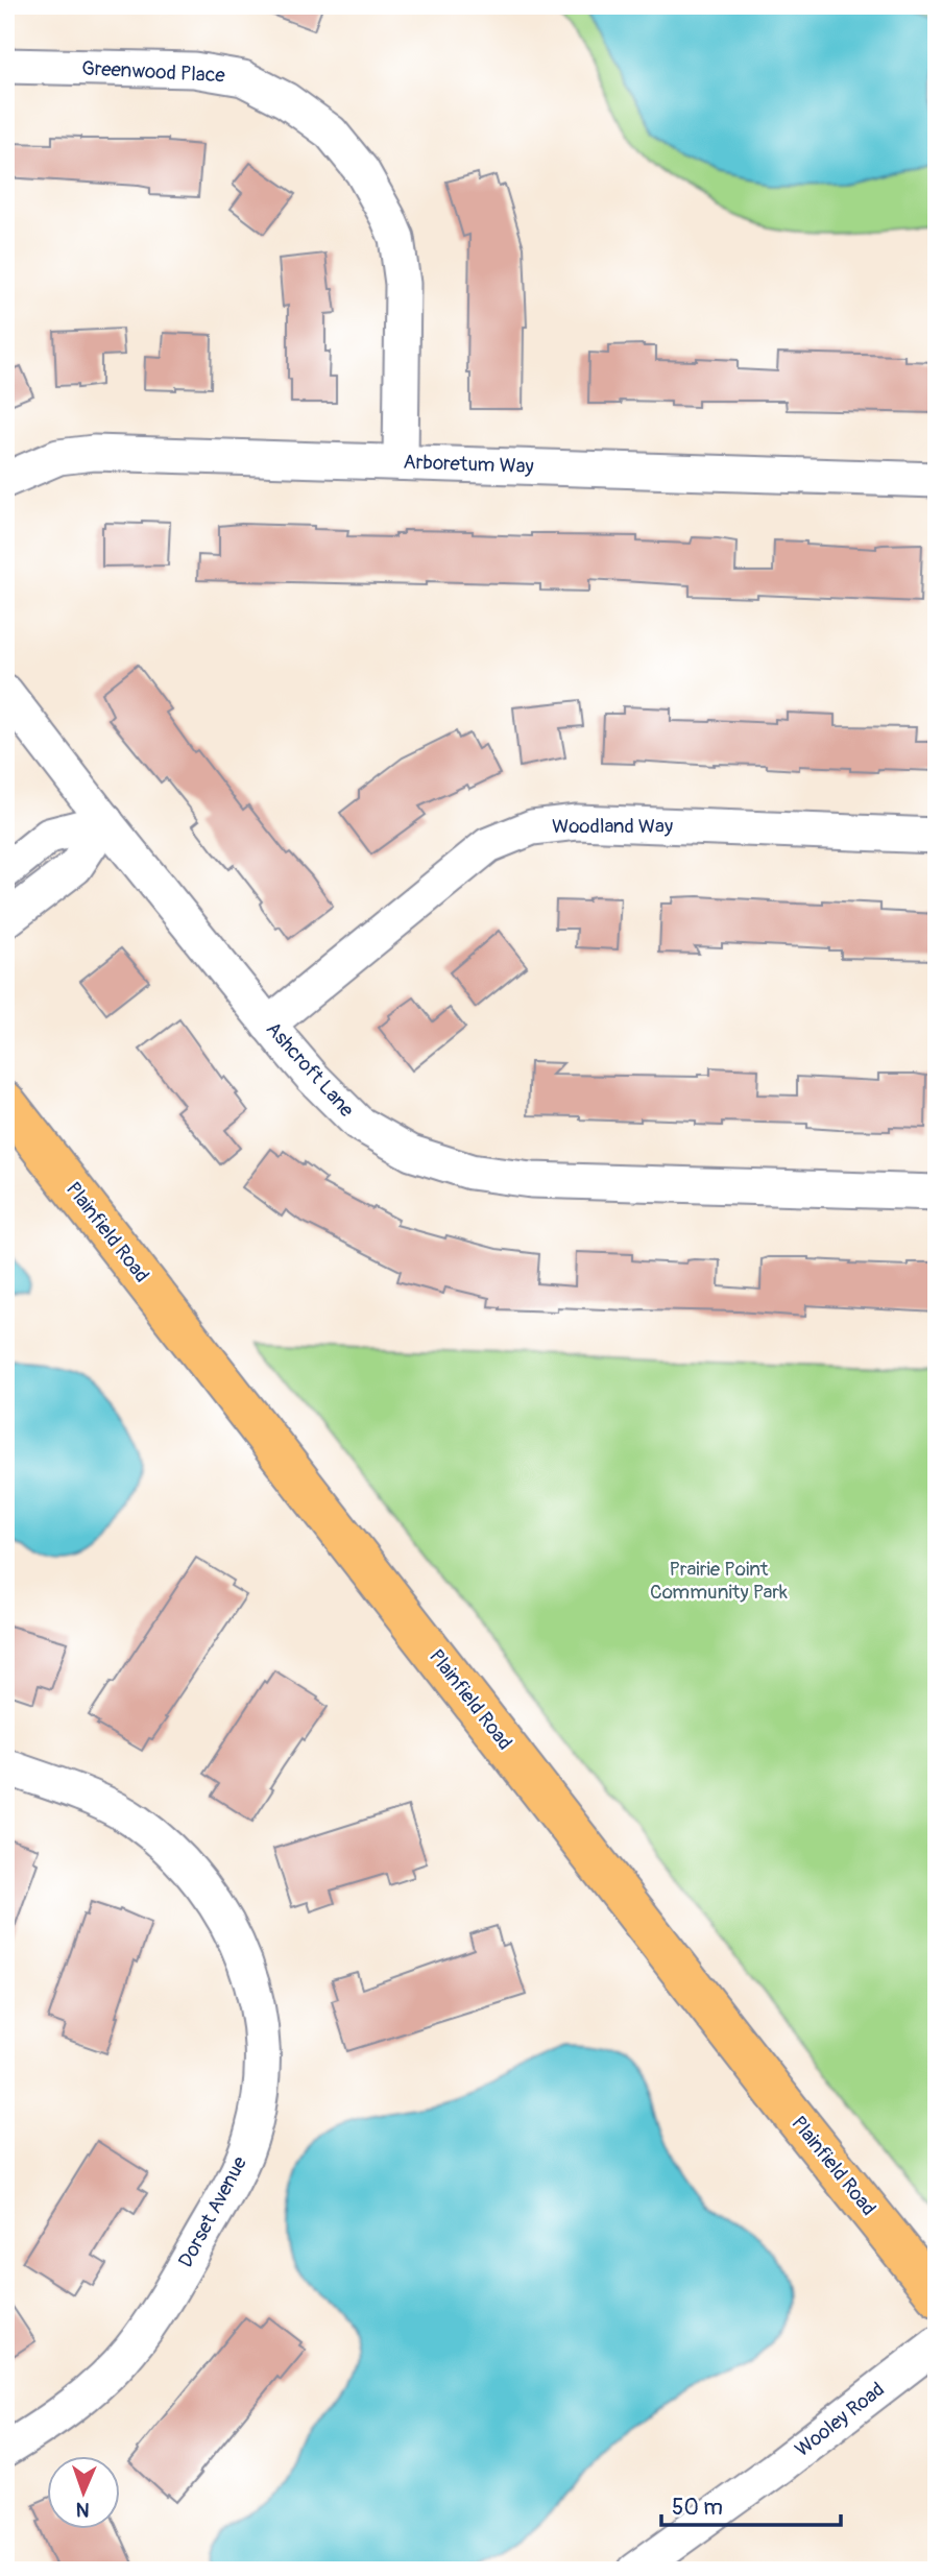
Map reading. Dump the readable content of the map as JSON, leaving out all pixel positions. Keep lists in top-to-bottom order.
{
  "streets": {
    "main road": ["Plainfield Road"],
    "street": [
      "Greenwood Place",
      "Arboretum Way",
      "Woodland Way",
      "Ashcroft Lane",
      "Dorset Avenue",
      "Wooley Road"
    ]
  },
  "crossings": [
    ["Greenwood Place", "Arboretum Way"],
    ["Woodland Way", "Ashcroft Lane"]
  ],
  "parks": ["Prairie Point Community Park"],
  "scale_bar": "50 m",
  "north": "bottom"
}
